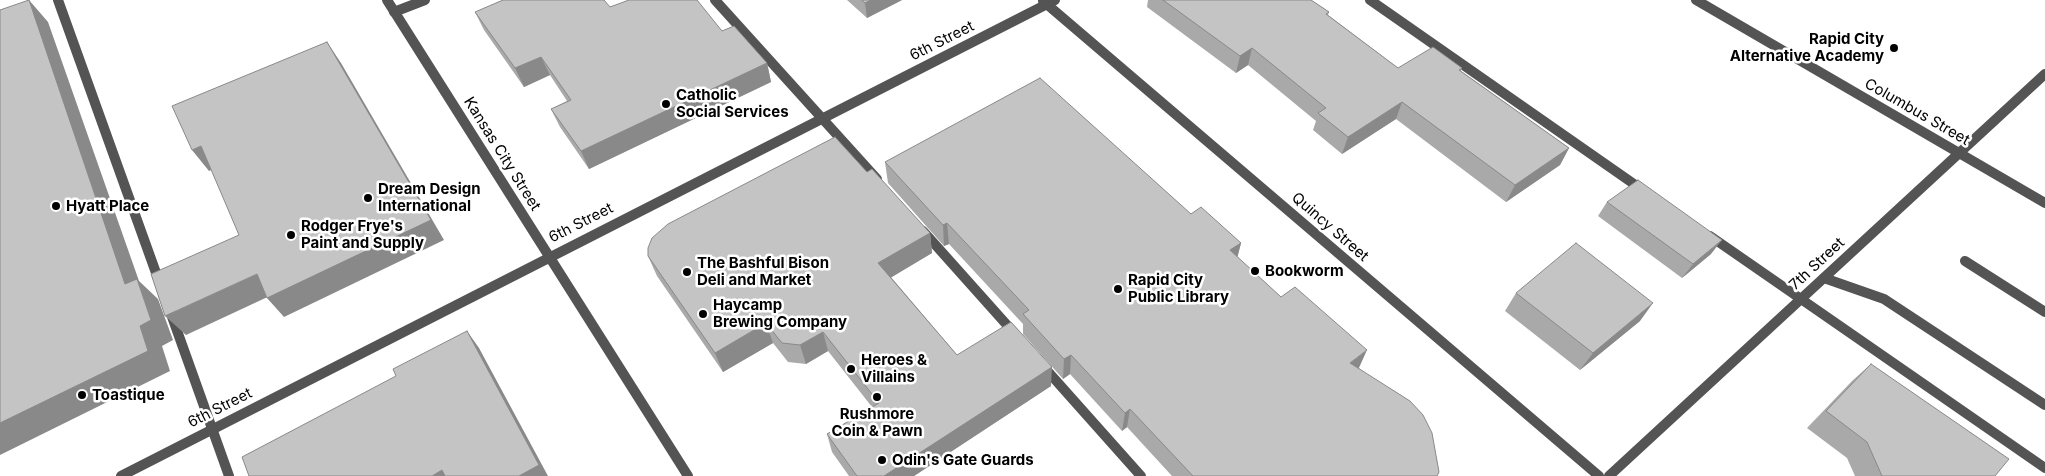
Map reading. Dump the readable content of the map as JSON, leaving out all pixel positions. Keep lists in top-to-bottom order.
{
  "streets": {
    "street": [
      "6th Street",
      "Columbus Street",
      "Kansas City Street",
      "Quincy Street",
      "7th Street"
    ]
  },
  "crossings": [
    ["6th Street", "Kansas City Street"],
    ["6th Street", "Quincy Street"],
    ["Columbus Street", "7th Street"]
  ],
  "places": [
    "Rapid City Alternative Academy",
    "Catholic Social Services",
    "Dream Design International",
    "Hyatt Place",
    "Rodger Frye's Paint and Supply",
    "Bookworm",
    "The Bashful Bison Deli and Market",
    "Rapid City Public Library",
    "Haycamp Brewing Company",
    "Heroes & Villains",
    "Toastique",
    "Rushmore Coin & Pawn",
    "Odin's Gate Guards"
  ]
}
